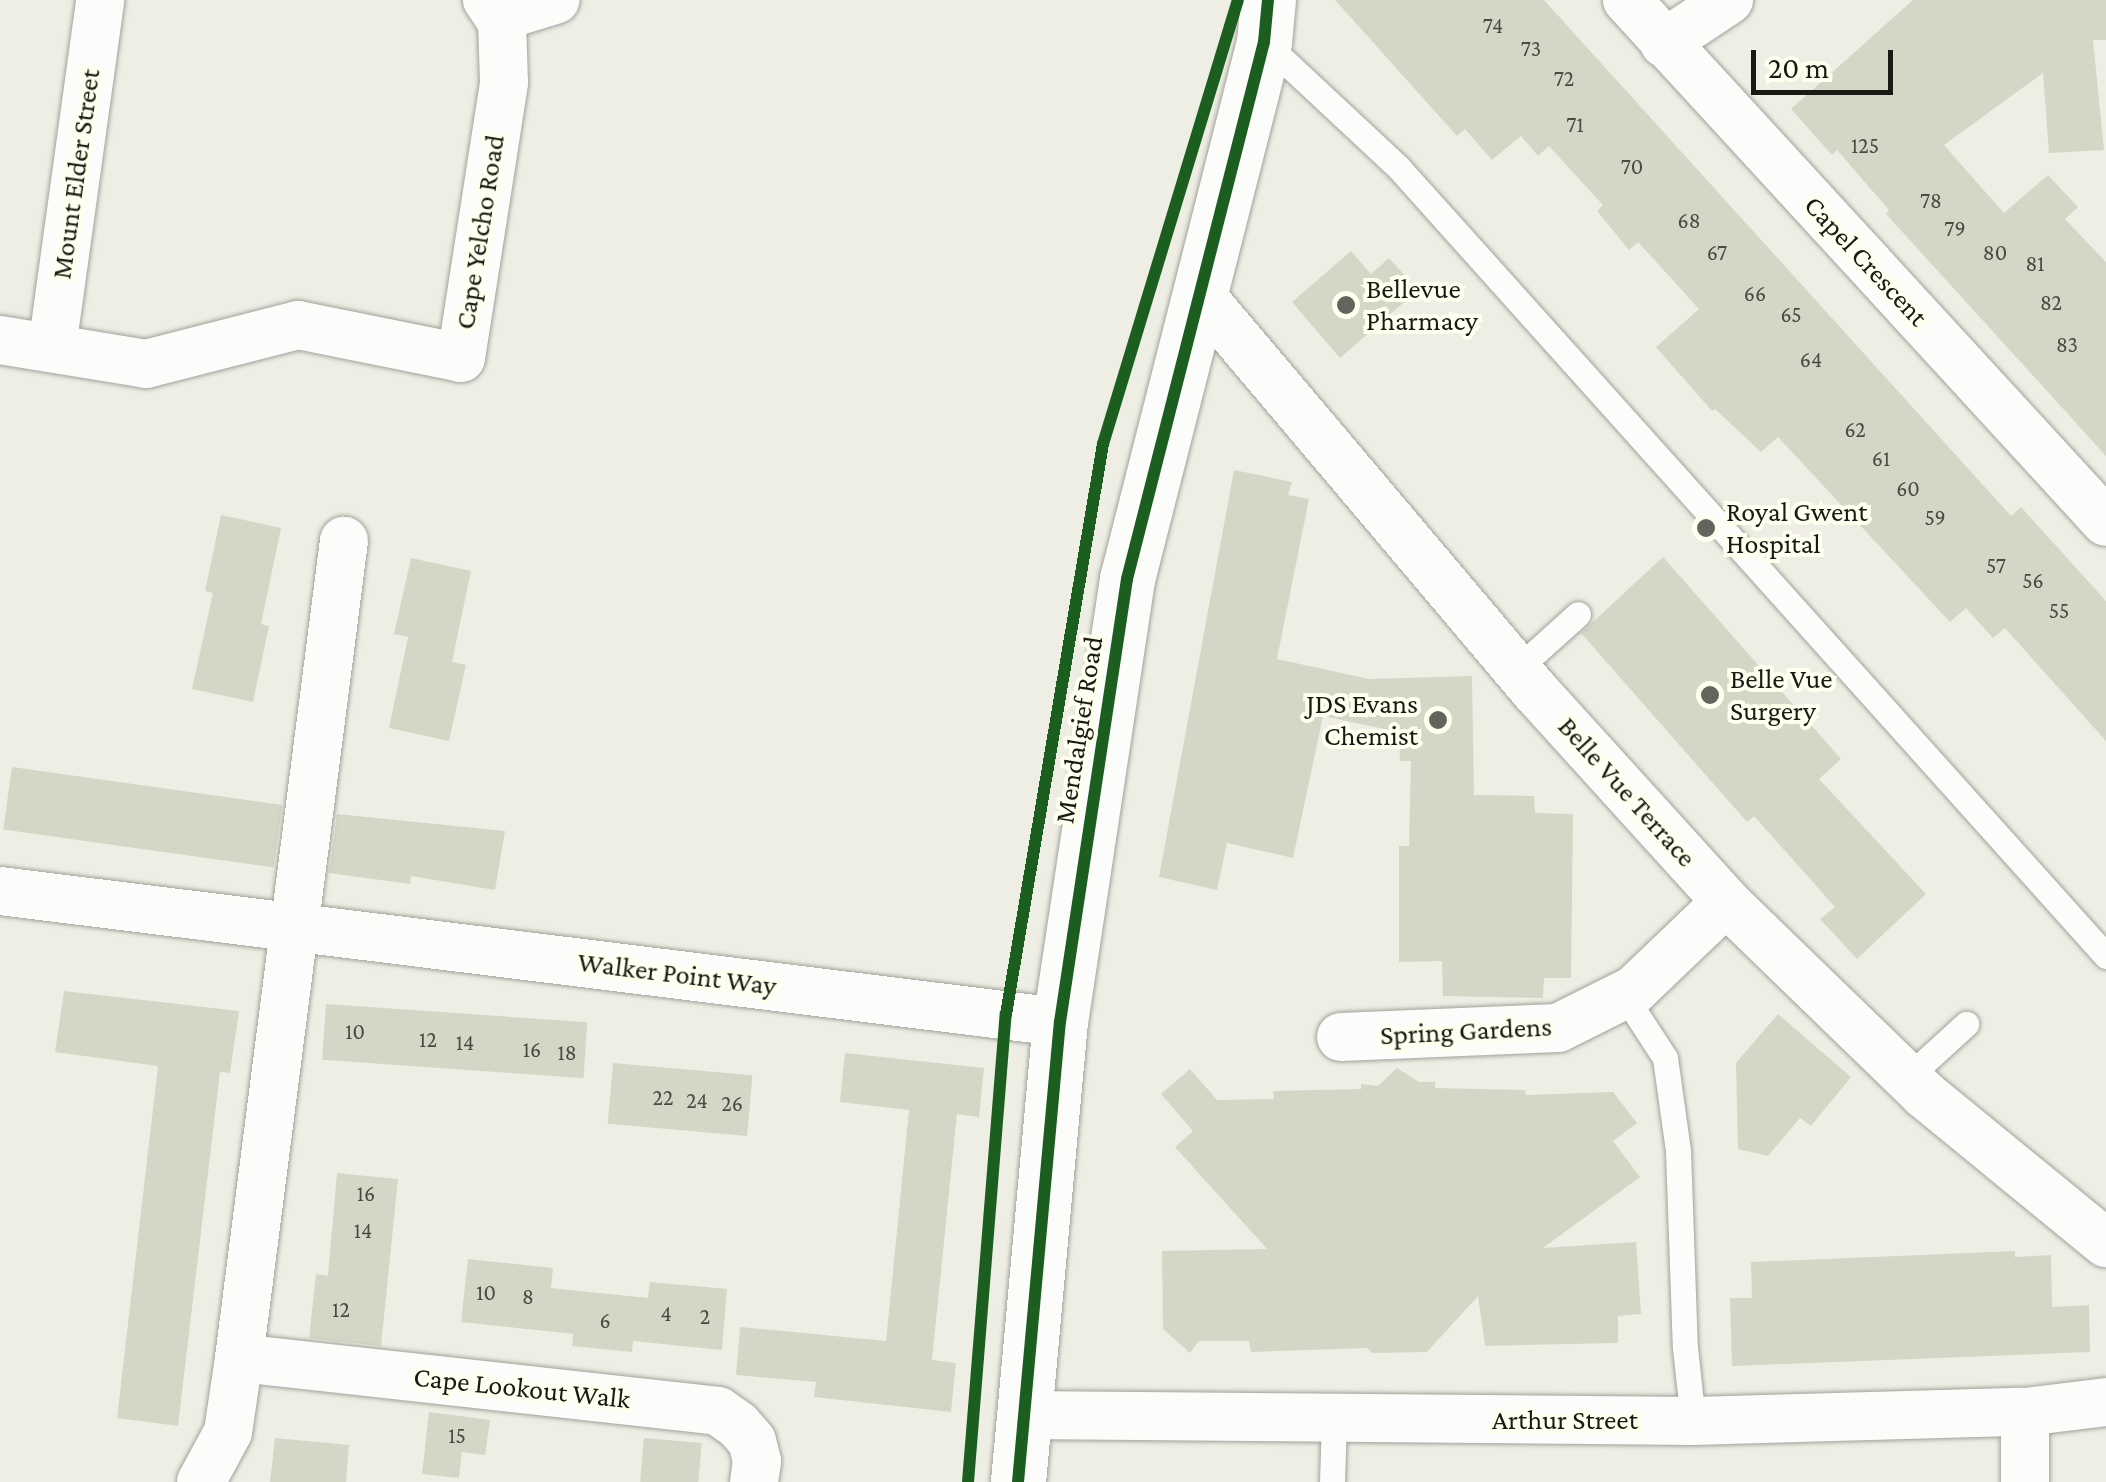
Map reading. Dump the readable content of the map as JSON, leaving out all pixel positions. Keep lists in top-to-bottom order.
{
  "streets": {
    "street": [
      "Mount Elder Street",
      "Cape Yelcho Road",
      "Capel Crescent",
      "Mendalgief Road",
      "Belle Vue Terrace",
      "Walker Point Way",
      "Spring Gardens",
      "Cape Lookout Walk",
      "Arthur Street"
    ]
  },
  "crossings": [
    ["Mount Elder Street", "Cape Yelcho Road"],
    ["Mendalgief Road", "Belle Vue Terrace"],
    ["Mendalgief Road", "Walker Point Way"],
    ["Mendalgief Road", "Arthur Street"],
    ["Belle Vue Terrace", "Spring Gardens"]
  ],
  "places": [
    "Bellevue Pharmacy",
    "Royal Gwent Hospital",
    "Belle Vue Surgery",
    "JDS Evans Chemist"
  ],
  "house_numbers": [
    "74",
    "73",
    "72",
    "71",
    "125",
    "70",
    "78",
    "68",
    "79",
    "67",
    "80",
    "81",
    "66",
    "82",
    "65",
    "83",
    "64",
    "62",
    "61",
    "60",
    "59",
    "57",
    "56",
    "55",
    "10",
    "12",
    "14",
    "16",
    "18",
    "22",
    "24",
    "26",
    "16",
    "14",
    "10",
    "8",
    "12",
    "4",
    "2",
    "6",
    "15"
  ],
  "scale_bar": "20 m"
}
